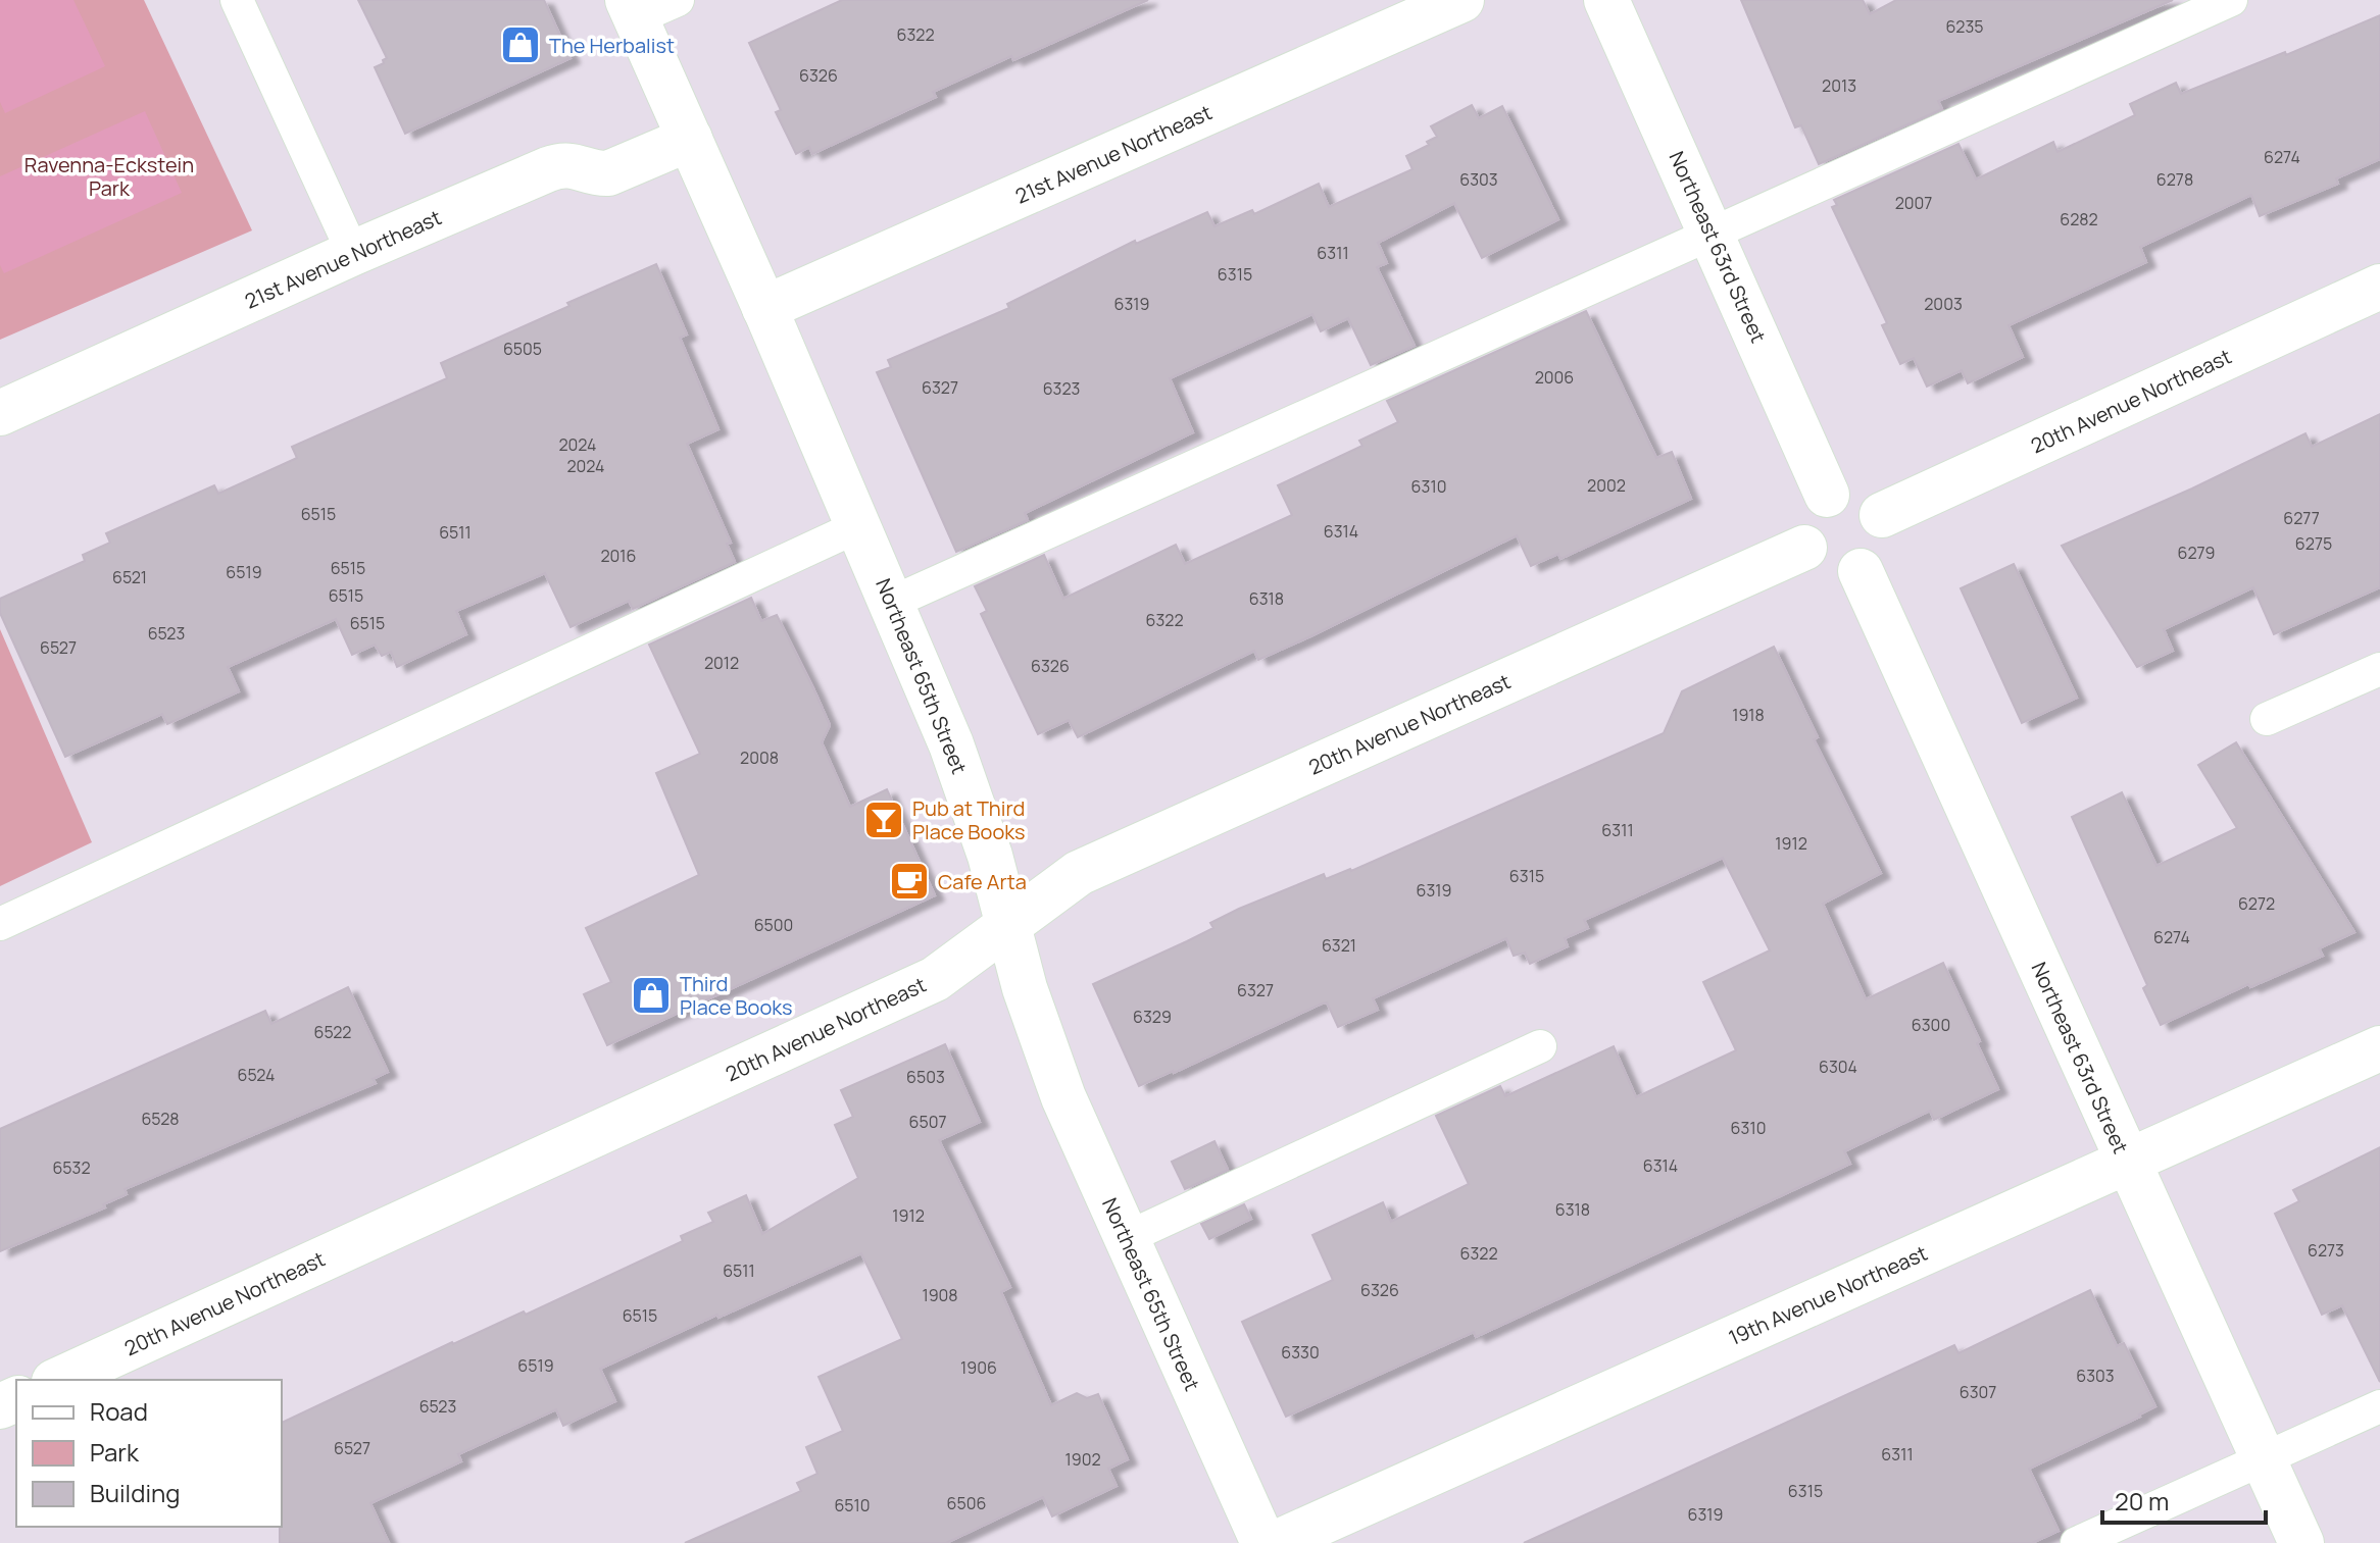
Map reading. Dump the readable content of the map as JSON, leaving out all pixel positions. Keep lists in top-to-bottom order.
{
  "streets": {
    "street": [
      "21st Avenue Northeast",
      "Northeast 63rd Street",
      "20th Avenue Northeast",
      "Northeast 65th Street",
      "19th Avenue Northeast"
    ]
  },
  "crossings": [
    ["21st Avenue Northeast", "Northeast 65th Street"],
    ["Northeast 63rd Street", "20th Avenue Northeast"],
    ["Northeast 63rd Street", "19th Avenue Northeast"],
    ["20th Avenue Northeast", "Northeast 65th Street"]
  ],
  "parks": ["Ravenna-Eckstein Park"],
  "places": {
    "shop": ["The Herbalist", "Third Place Books"],
    "bar": ["Pub at Third Place Books"],
    "cafe": ["Cafe Arta"]
  },
  "house_numbers": [
    "6235",
    "6322",
    "6326",
    "2013",
    "6274",
    "6303",
    "6278",
    "2007",
    "6282",
    "6311",
    "6315",
    "6319",
    "2003",
    "6505",
    "2006",
    "6327",
    "6323",
    "2024",
    "2024",
    "2002",
    "6310",
    "6515",
    "6277",
    "6314",
    "6511",
    "6275",
    "6279",
    "2016",
    "6515",
    "6519",
    "6521",
    "6515",
    "6318",
    "6322",
    "6515",
    "6523",
    "6527",
    "2012",
    "6326",
    "1918",
    "2008",
    "6311",
    "1912",
    "6315",
    "6319",
    "6272",
    "6500",
    "6274",
    "6321",
    "6327",
    "6329",
    "6300",
    "6522",
    "6304",
    "6524",
    "6503",
    "6528",
    "6507",
    "6310",
    "6314",
    "6532",
    "6318",
    "1912",
    "6273",
    "6322",
    "6511",
    "6326",
    "1908",
    "6515",
    "6330",
    "6519",
    "1906",
    "6303",
    "6307",
    "6523",
    "6527",
    "6311",
    "1902",
    "6315",
    "6506",
    "6510",
    "6319"
  ],
  "legend": ["Road", "Park", "Building"],
  "scale_bar": "20 m"
}
